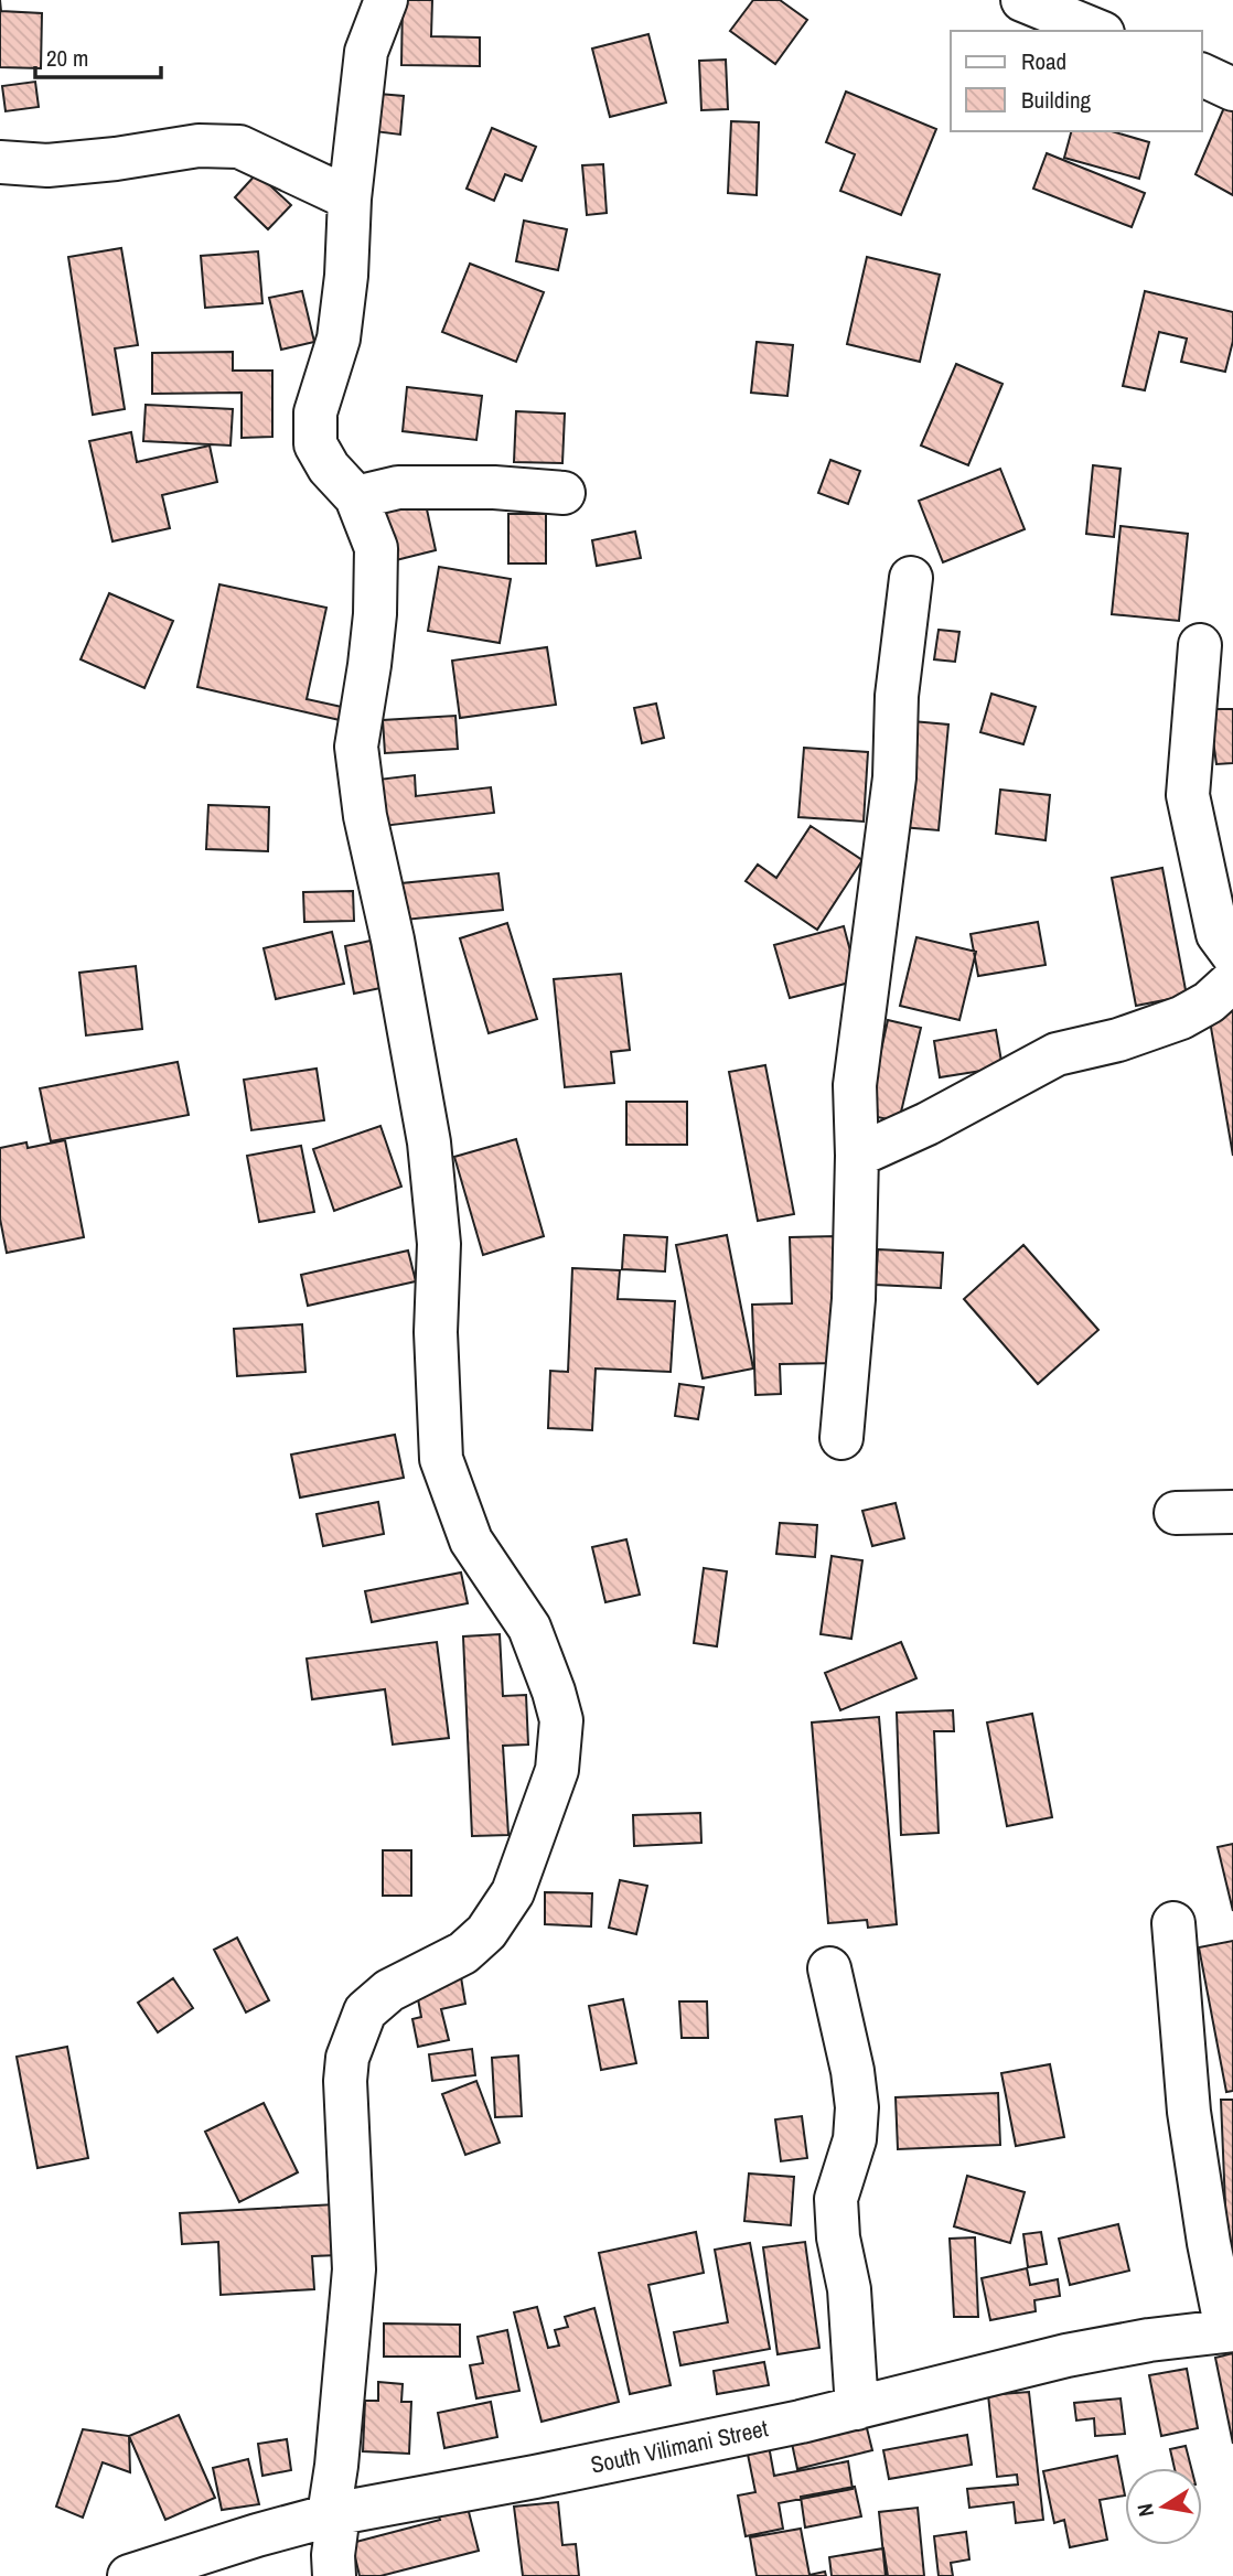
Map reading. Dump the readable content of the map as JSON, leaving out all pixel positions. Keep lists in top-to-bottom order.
{
  "streets": {
    "street": ["South Vilimani Street"]
  },
  "legend": ["Road", "Building"],
  "scale_bar": "20 m",
  "north": "left"
}
